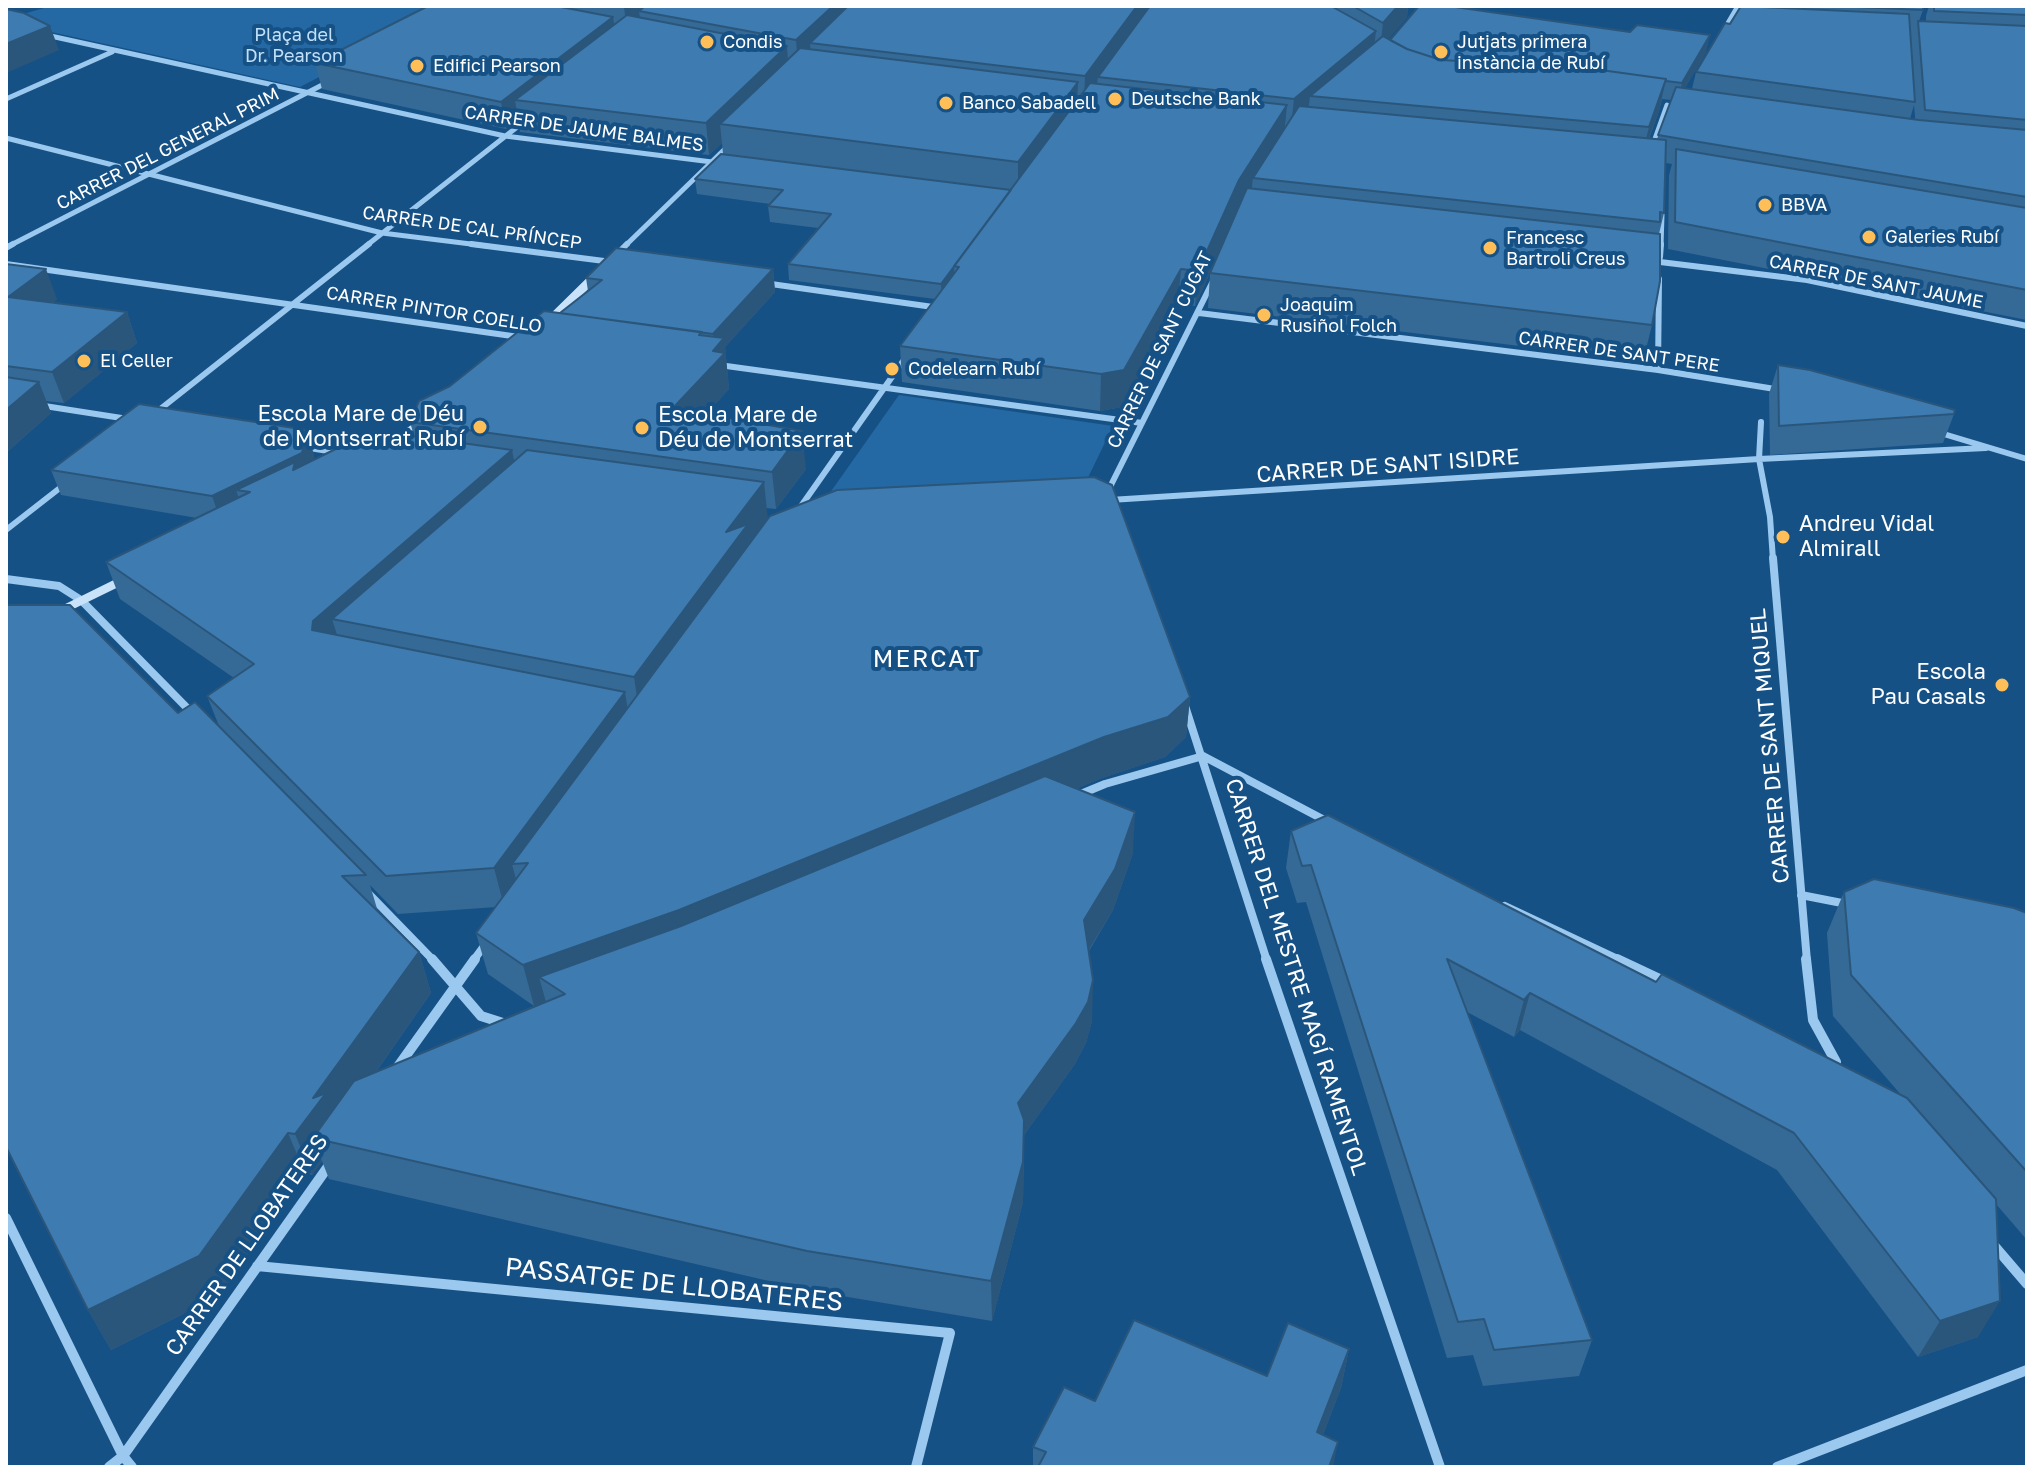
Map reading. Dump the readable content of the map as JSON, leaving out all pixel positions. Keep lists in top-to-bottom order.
{
  "streets": {
    "street": [
      "CARRER DE JAUME BALMES",
      "CARRER DEL GENERAL PRIM",
      "CARRER DE CAL PRÍNCEP",
      "CARRER DE SANT JAUME",
      "CARRER PINTOR COELLO",
      "CARRER DE SANT CUGAT",
      "CARRER DE SANT PERE",
      "CARRER DE SANT ISIDRE",
      "CARRER DE SANT MIQUEL",
      "CARRER DEL MESTRE MAGÍ RAMENTOL",
      "CARRER DE LLOBATERES",
      "PASSATGE DE LLOBATERES"
    ]
  },
  "crossings": [
    ["CARRER DE JAUME BALMES", "CARRER DEL GENERAL PRIM"],
    ["CARRER DEL GENERAL PRIM", "CARRER DE CAL PRÍNCEP"],
    ["CARRER DE SANT CUGAT", "CARRER DE SANT PERE"],
    ["CARRER DE SANT CUGAT", "CARRER DE SANT ISIDRE"],
    ["CARRER DE SANT ISIDRE", "CARRER DE SANT MIQUEL"],
    ["CARRER DE LLOBATERES", "PASSATGE DE LLOBATERES"]
  ],
  "districts": ["MERCAT"],
  "parks": ["Plaça del Dr. Pearson"],
  "places": [
    "Condis",
    "Jutjats primera instància de Rubí",
    "Edifici Pearson",
    "Deutsche Bank",
    "Banco Sabadell",
    "BBVA",
    "Galeries Rubí",
    "Francesc Bartroli Creus",
    "Joaquim Rusiñol Folch",
    "El Celler",
    "Codelearn Rubí",
    "Escola Mare de Déu de Montserrat Rubí",
    "Escola Mare de Déu de Montserrat",
    "Andreu Vidal Almirall",
    "Escola Pau Casals"
  ]
}
